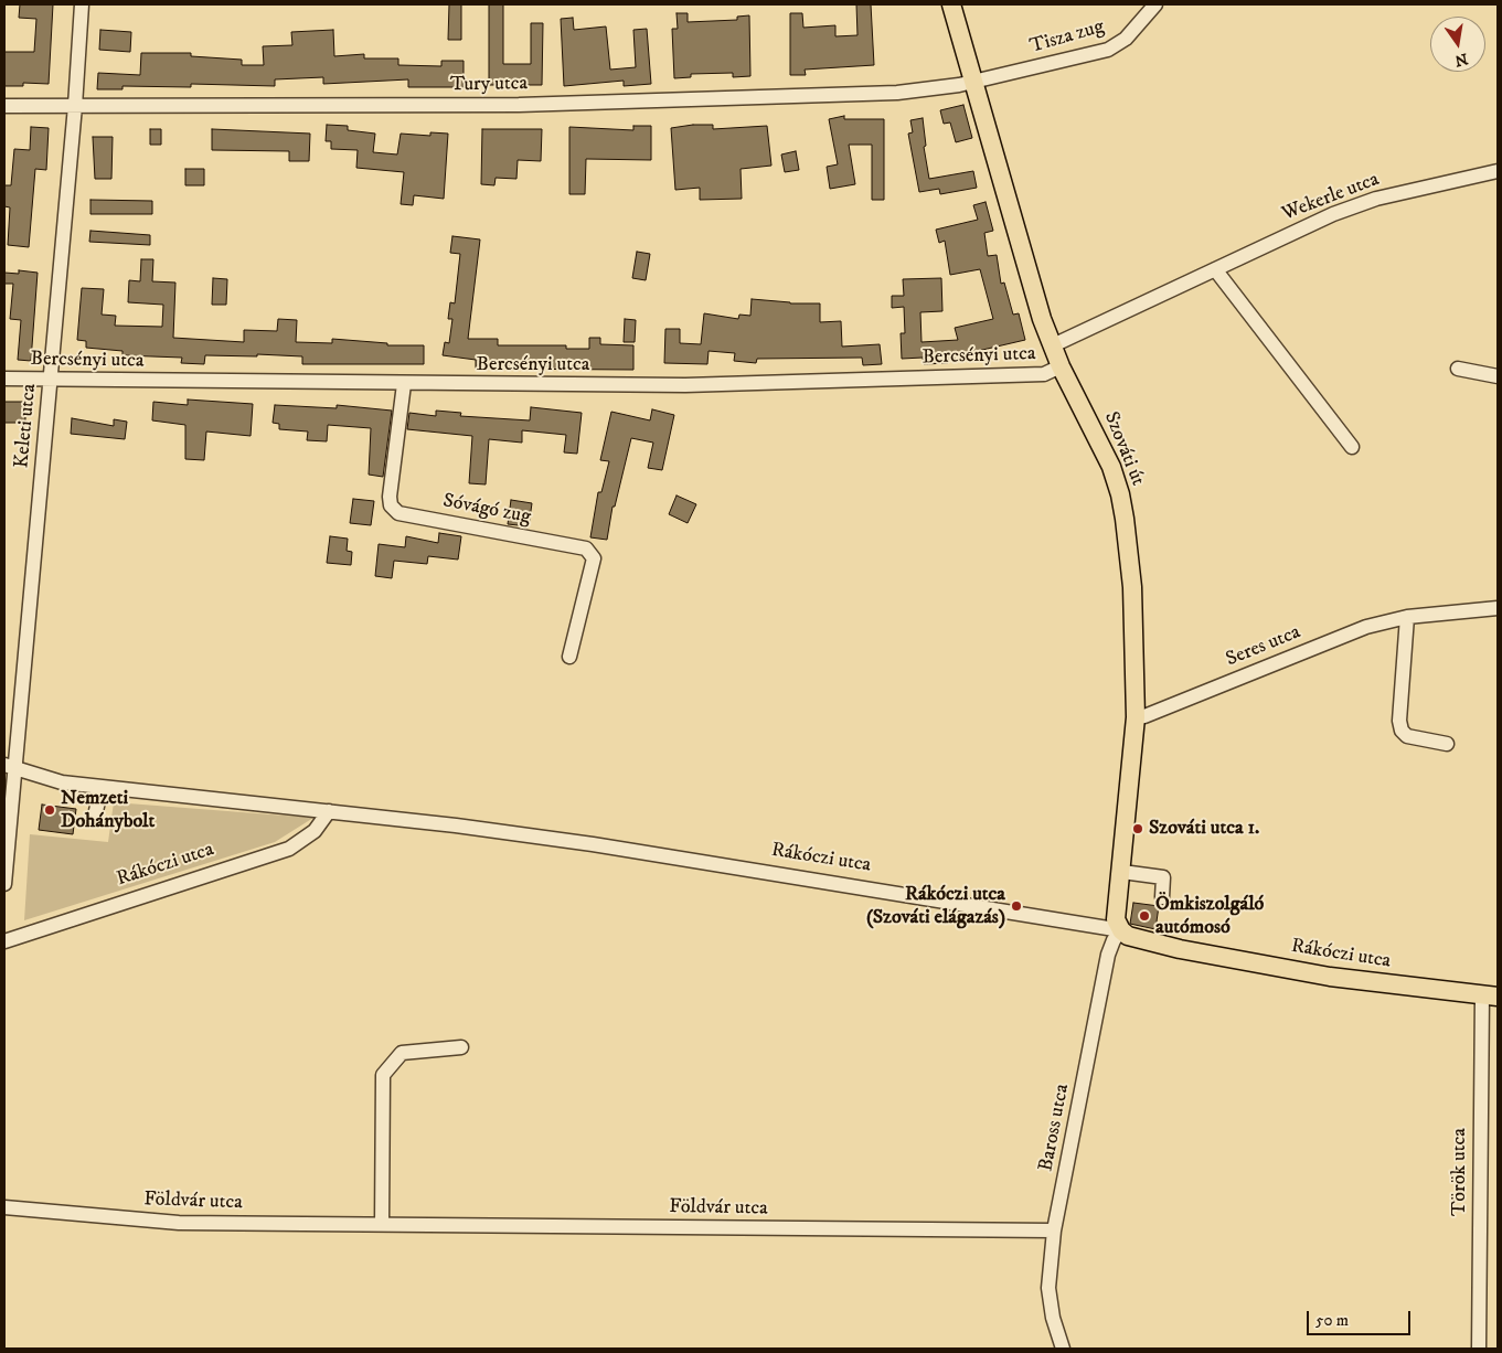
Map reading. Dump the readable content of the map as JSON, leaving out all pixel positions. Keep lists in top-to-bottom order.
{
  "streets": {
    "main road": ["Szováti út", "Rákóczi utca"],
    "street": [
      "Tisza zug",
      "Tury utca",
      "Wekerle utca",
      "Bercsényi utca",
      "Keleti utca",
      "Sóvágó zug",
      "Seres utca",
      "Baross utca",
      "Török utca",
      "Földvár utca"
    ]
  },
  "crossings": [
    ["Tisza zug", "Tury utca"],
    ["Tisza zug", "Szováti út"],
    ["Tury utca", "Keleti utca"],
    ["Tury utca", "Szováti út"],
    ["Wekerle utca", "Szováti út"],
    ["Bercsényi utca", "Keleti utca"],
    ["Bercsényi utca", "Szováti út"],
    ["Bercsényi utca", "Sóvágó zug"],
    ["Keleti utca", "Rákóczi utca"],
    ["Szováti út", "Seres utca"],
    ["Szováti út", "Rákóczi utca"],
    ["Szováti út", "Baross utca"],
    ["Rákóczi utca", "Baross utca"],
    ["Rákóczi utca", "Török utca"],
    ["Baross utca", "Földvár utca"]
  ],
  "places": [
    "Nemzeti Dohánybolt",
    "Szováti utca 1.",
    "Rákóczi utca (Szováti elágazás)",
    "Ömkiszolgáló autómosó"
  ],
  "scale_bar": "50 m",
  "north": "bottom"
}
